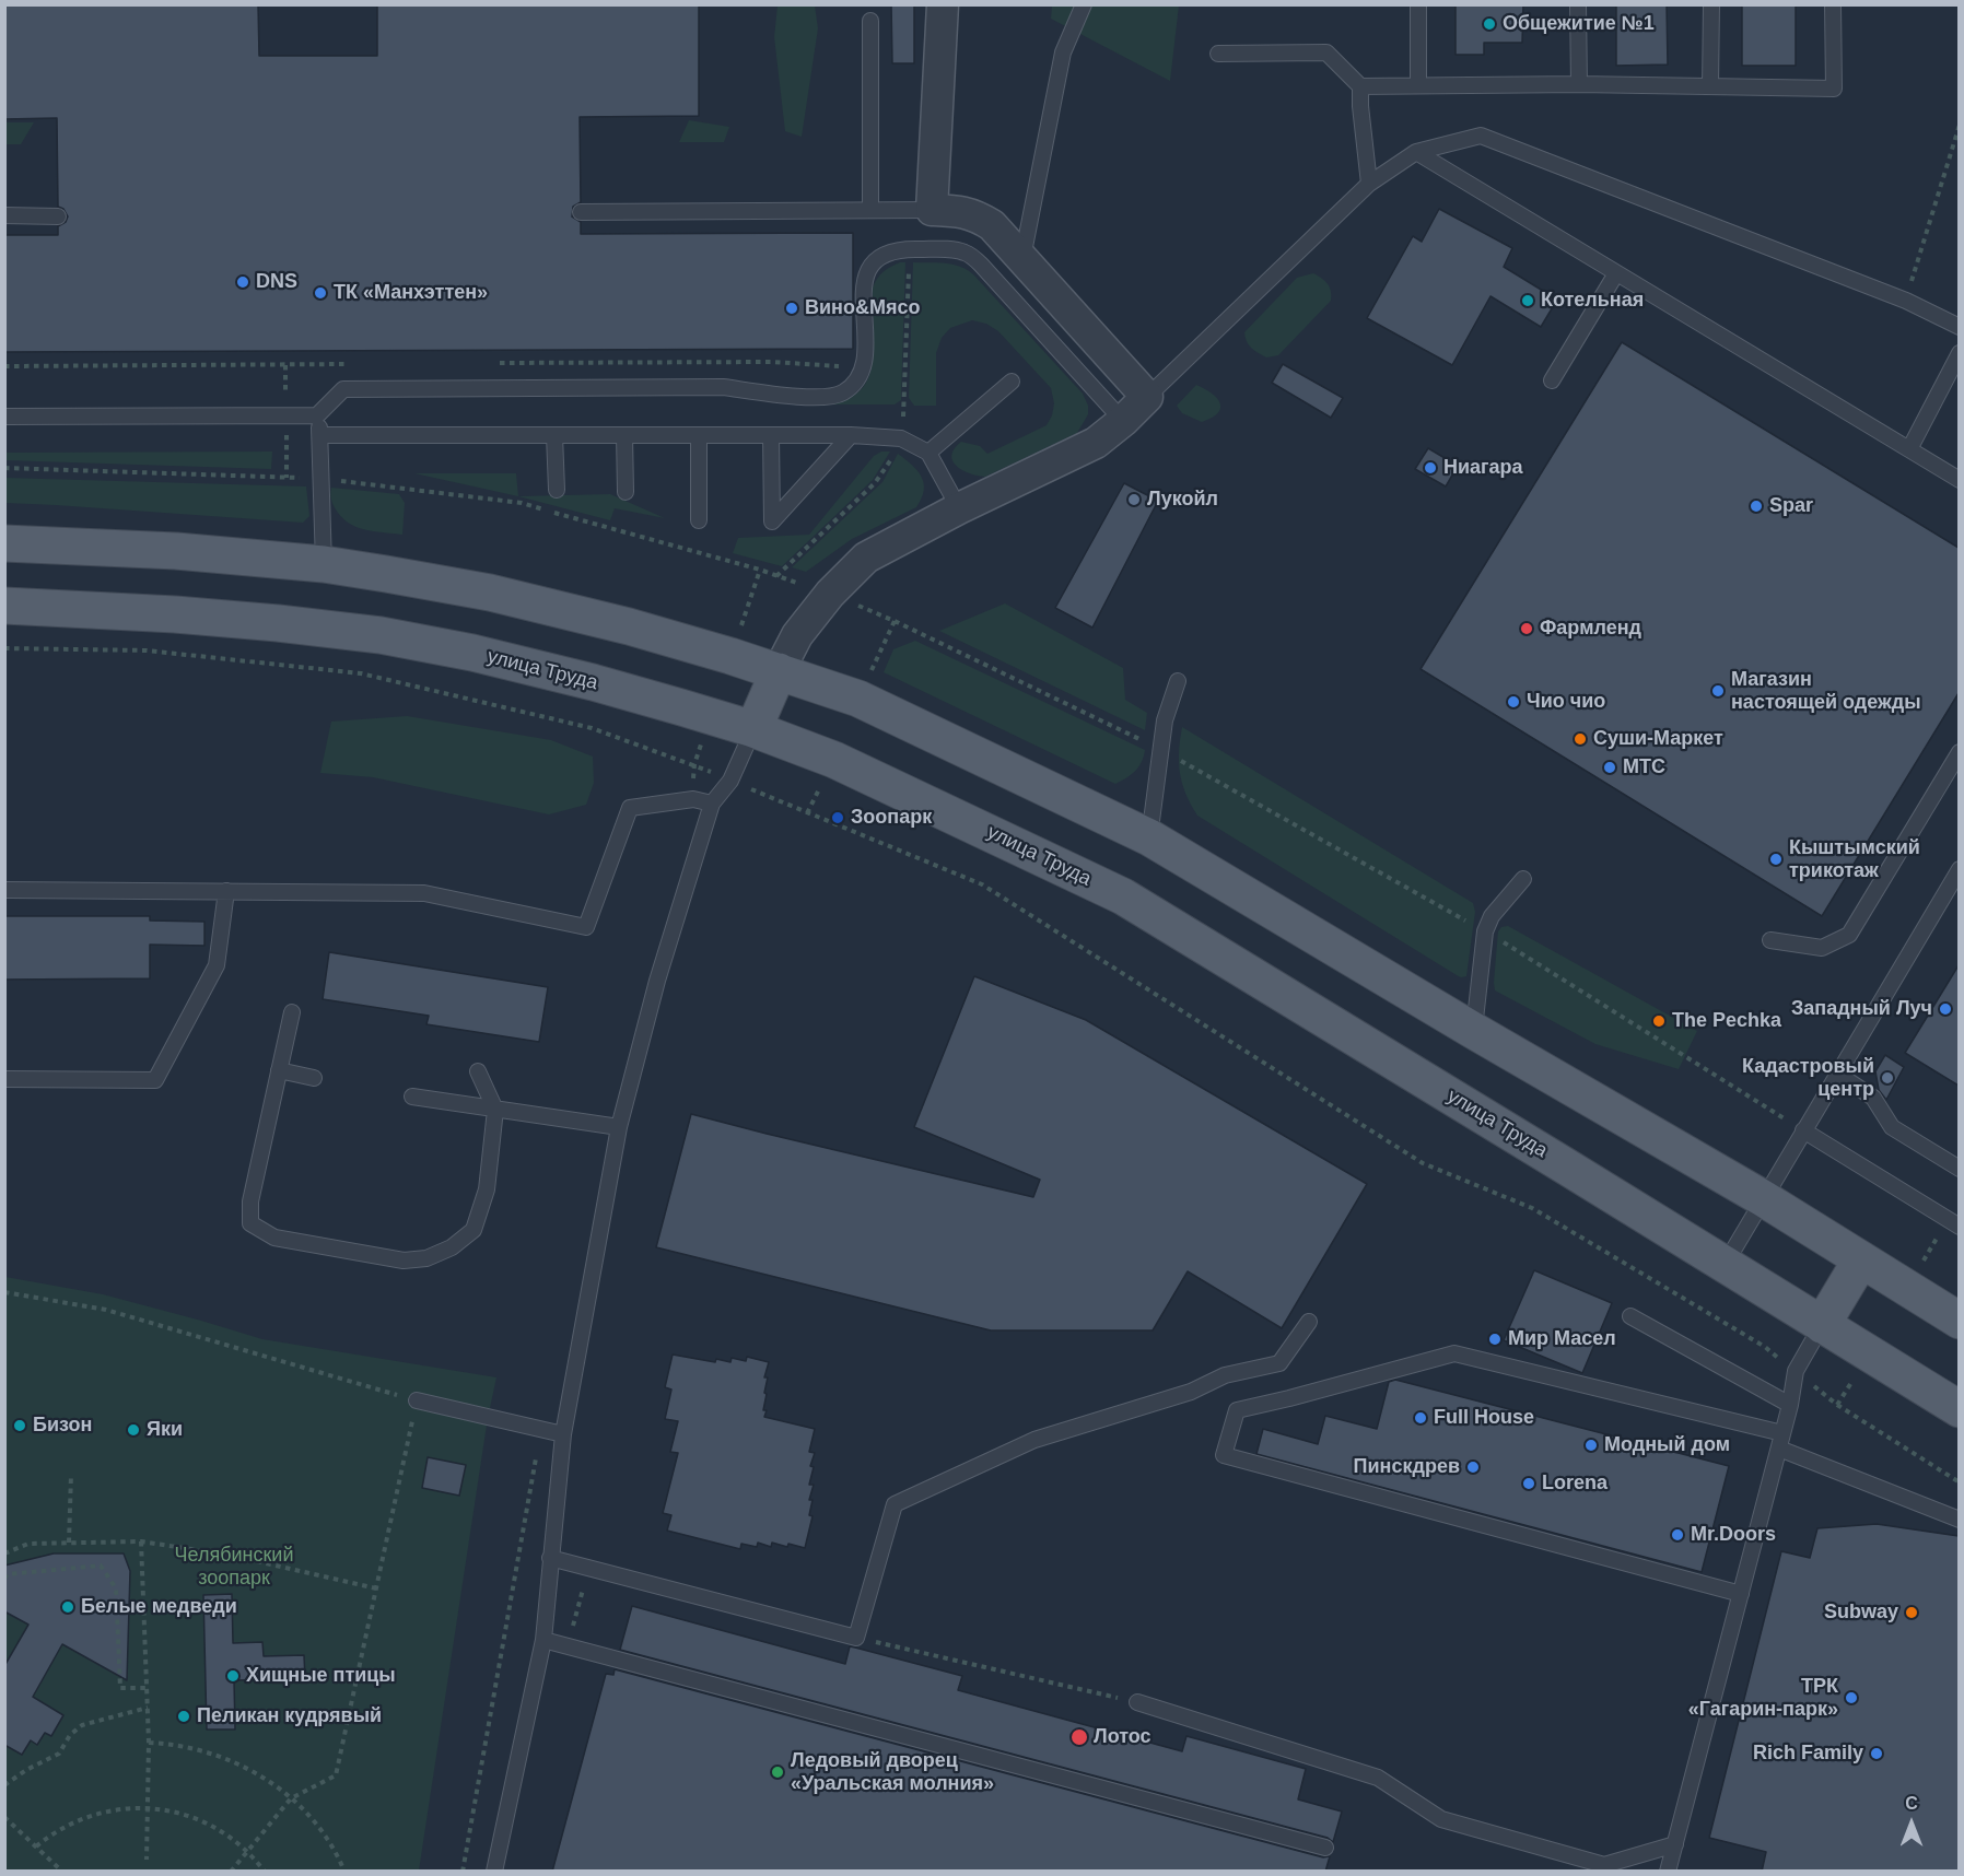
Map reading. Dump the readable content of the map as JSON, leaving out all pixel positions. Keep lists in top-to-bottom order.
{
  "streets": {
    "main road": ["улица Труда"]
  },
  "parks": ["Челябинский зоопарк"],
  "places": [
    "Общежитие №1",
    "DNS",
    "ТК «Манхэттен»",
    "Котельная",
    "Вино&Мясо",
    "Ниагара",
    "Лукойл",
    "Spar",
    "Фармленд",
    "Магазин настоящей одежды",
    "Чио чио",
    "Суши-Маркет",
    "МТС",
    "Зоопарк",
    "Кыштымский трикотаж",
    "Западный Луч",
    "The Pechka",
    "Кадастровый центр",
    "Мир Масел",
    "Full House",
    "Бизон",
    "Яки",
    "Модный дом",
    "Пинскдрев",
    "Lorena",
    "Mr.Doors",
    "Белые медведи",
    "Subway",
    "Хищные птицы",
    "ТРК «Гагарин-парк»",
    "Пеликан кудрявый",
    "Лотос",
    "Rich Family",
    "Ледовый дворец «Уральская молния»"
  ],
  "north": "top"
}
